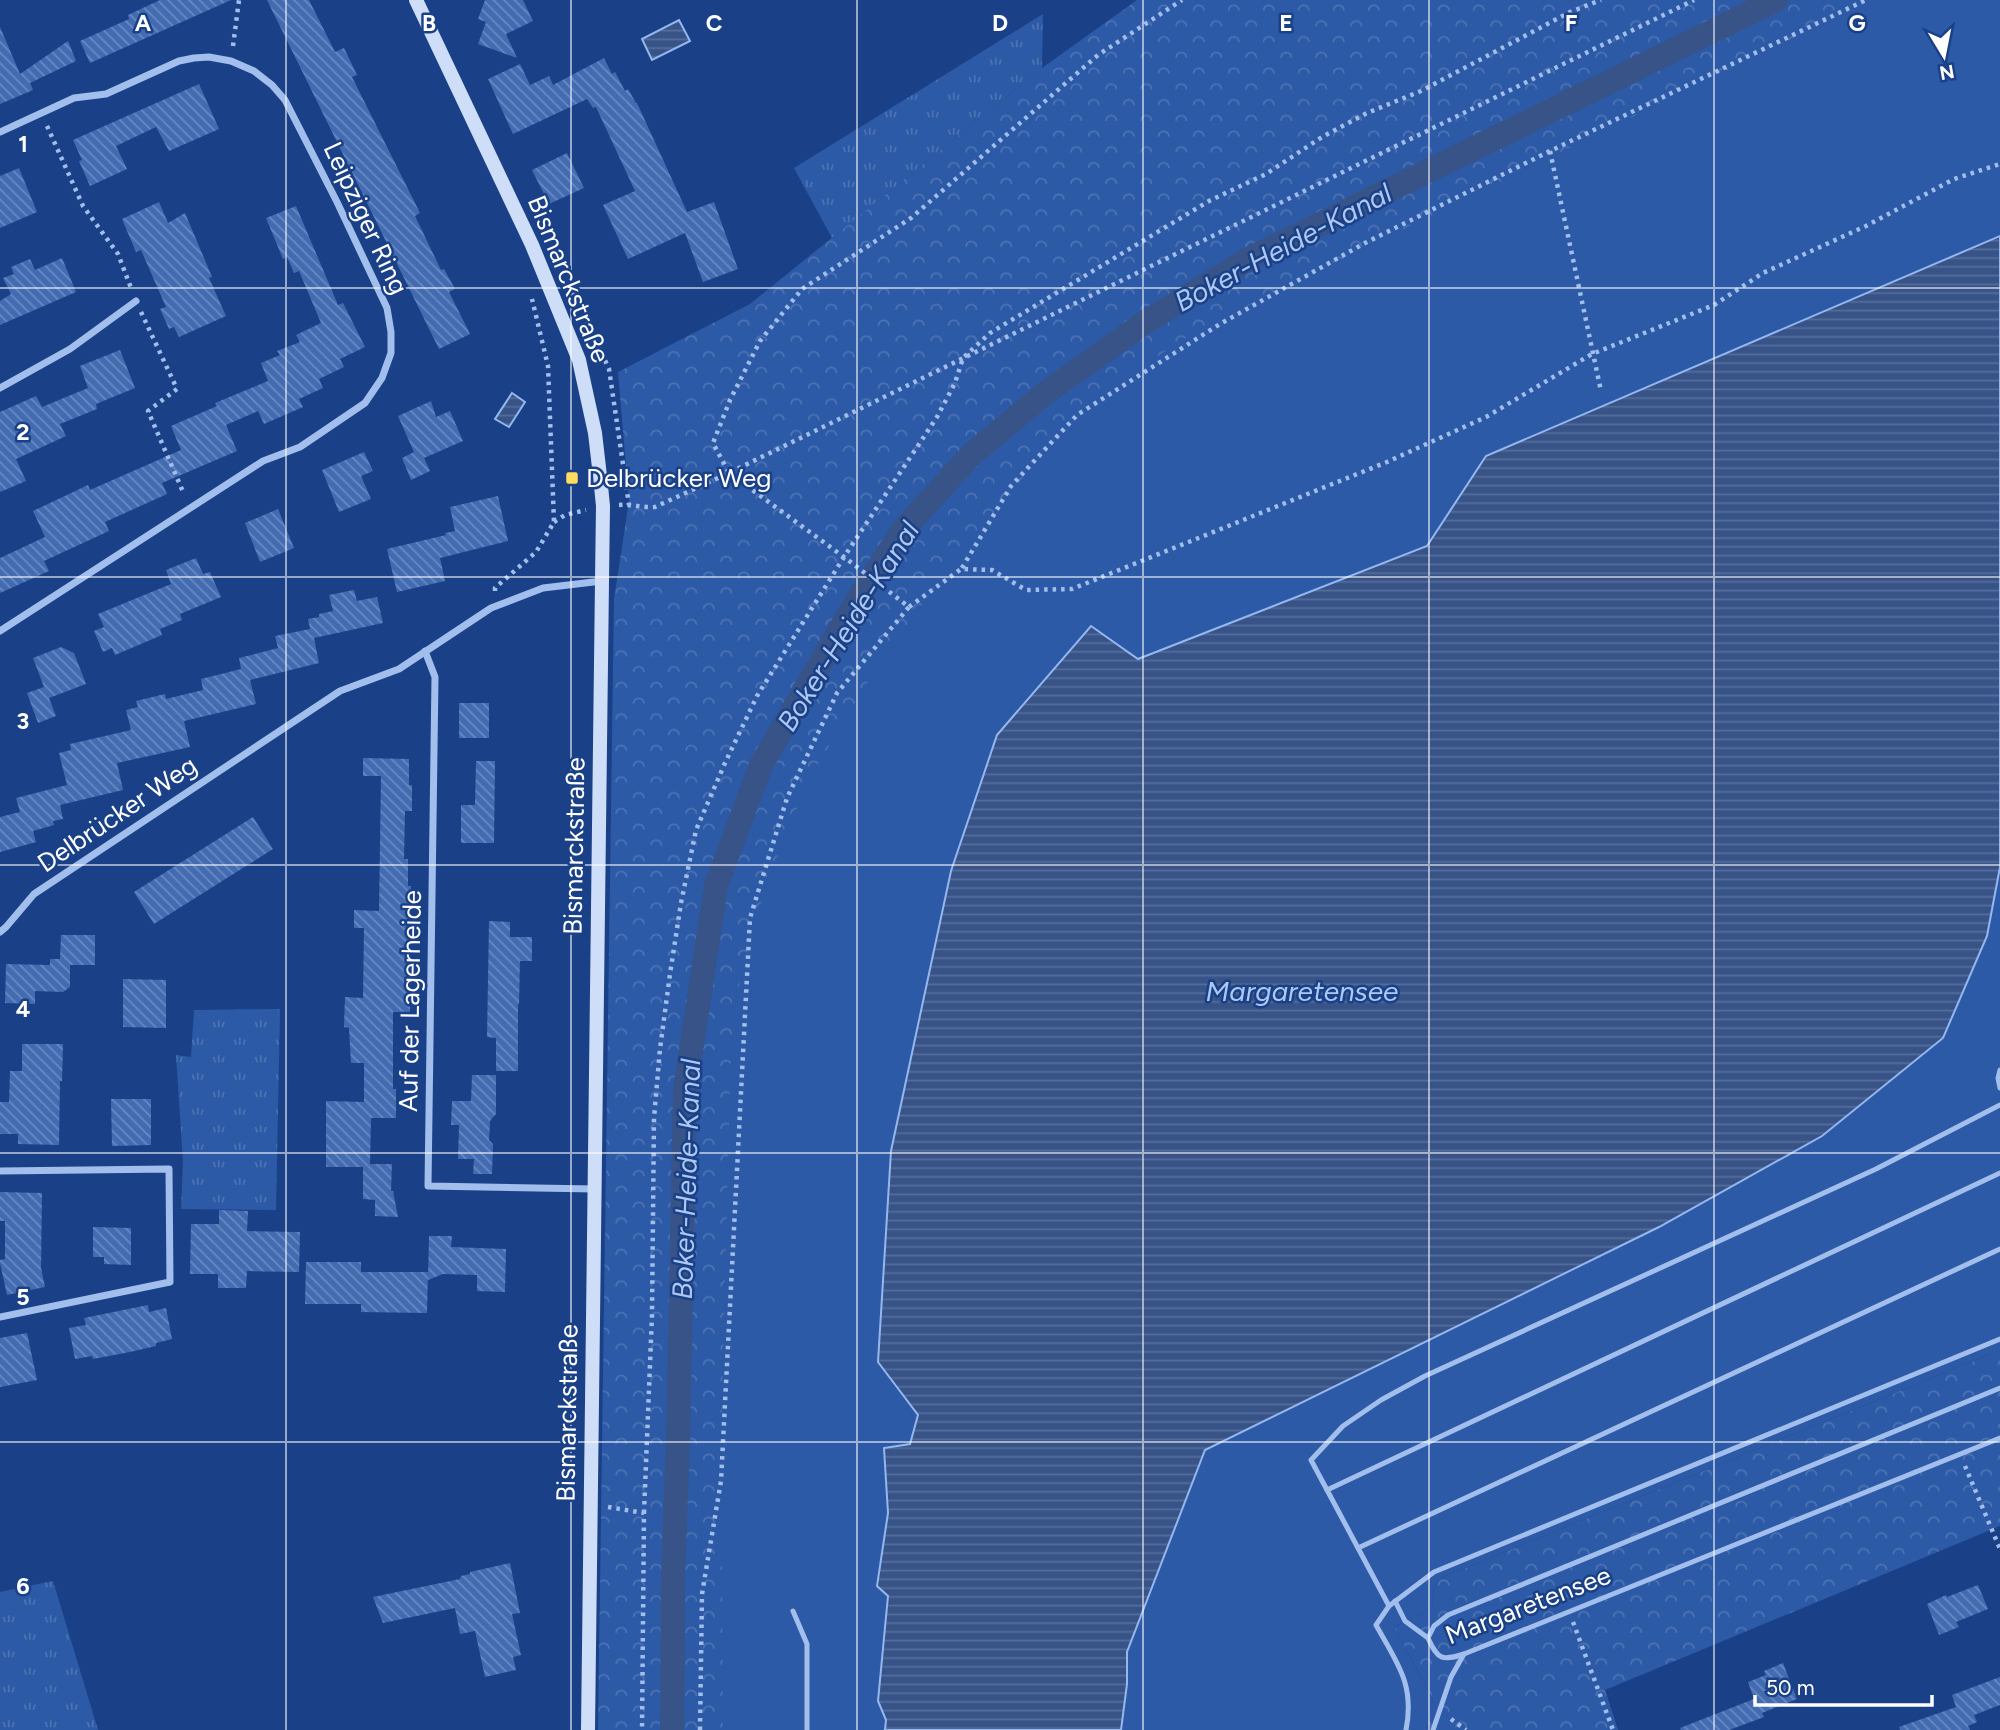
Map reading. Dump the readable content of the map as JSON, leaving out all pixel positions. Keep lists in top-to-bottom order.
{
  "streets": {
    "main road": ["Bismarckstraße"],
    "street": ["Leipziger Ring", "Delbrücker Weg", "Auf der Lagerheide"],
    "lane": ["Margaretensee"]
  },
  "crossings": [
    ["Bismarckstraße", "Delbrücker Weg"],
    ["Bismarckstraße", "Auf der Lagerheide"],
    ["Delbrücker Weg", "Auf der Lagerheide"]
  ],
  "water": ["Boker-Heide-Kanal", "Margaretensee"],
  "places": {
    "transit": ["Delbrücker Weg"]
  },
  "scale_bar": "50 m",
  "north": "bottom",
  "grid": {
    "columns": [
      "A",
      "B",
      "C",
      "D",
      "E",
      "F",
      "G"
    ],
    "rows": [
      "1",
      "2",
      "3",
      "4",
      "5",
      "6"
    ]
  }
}
